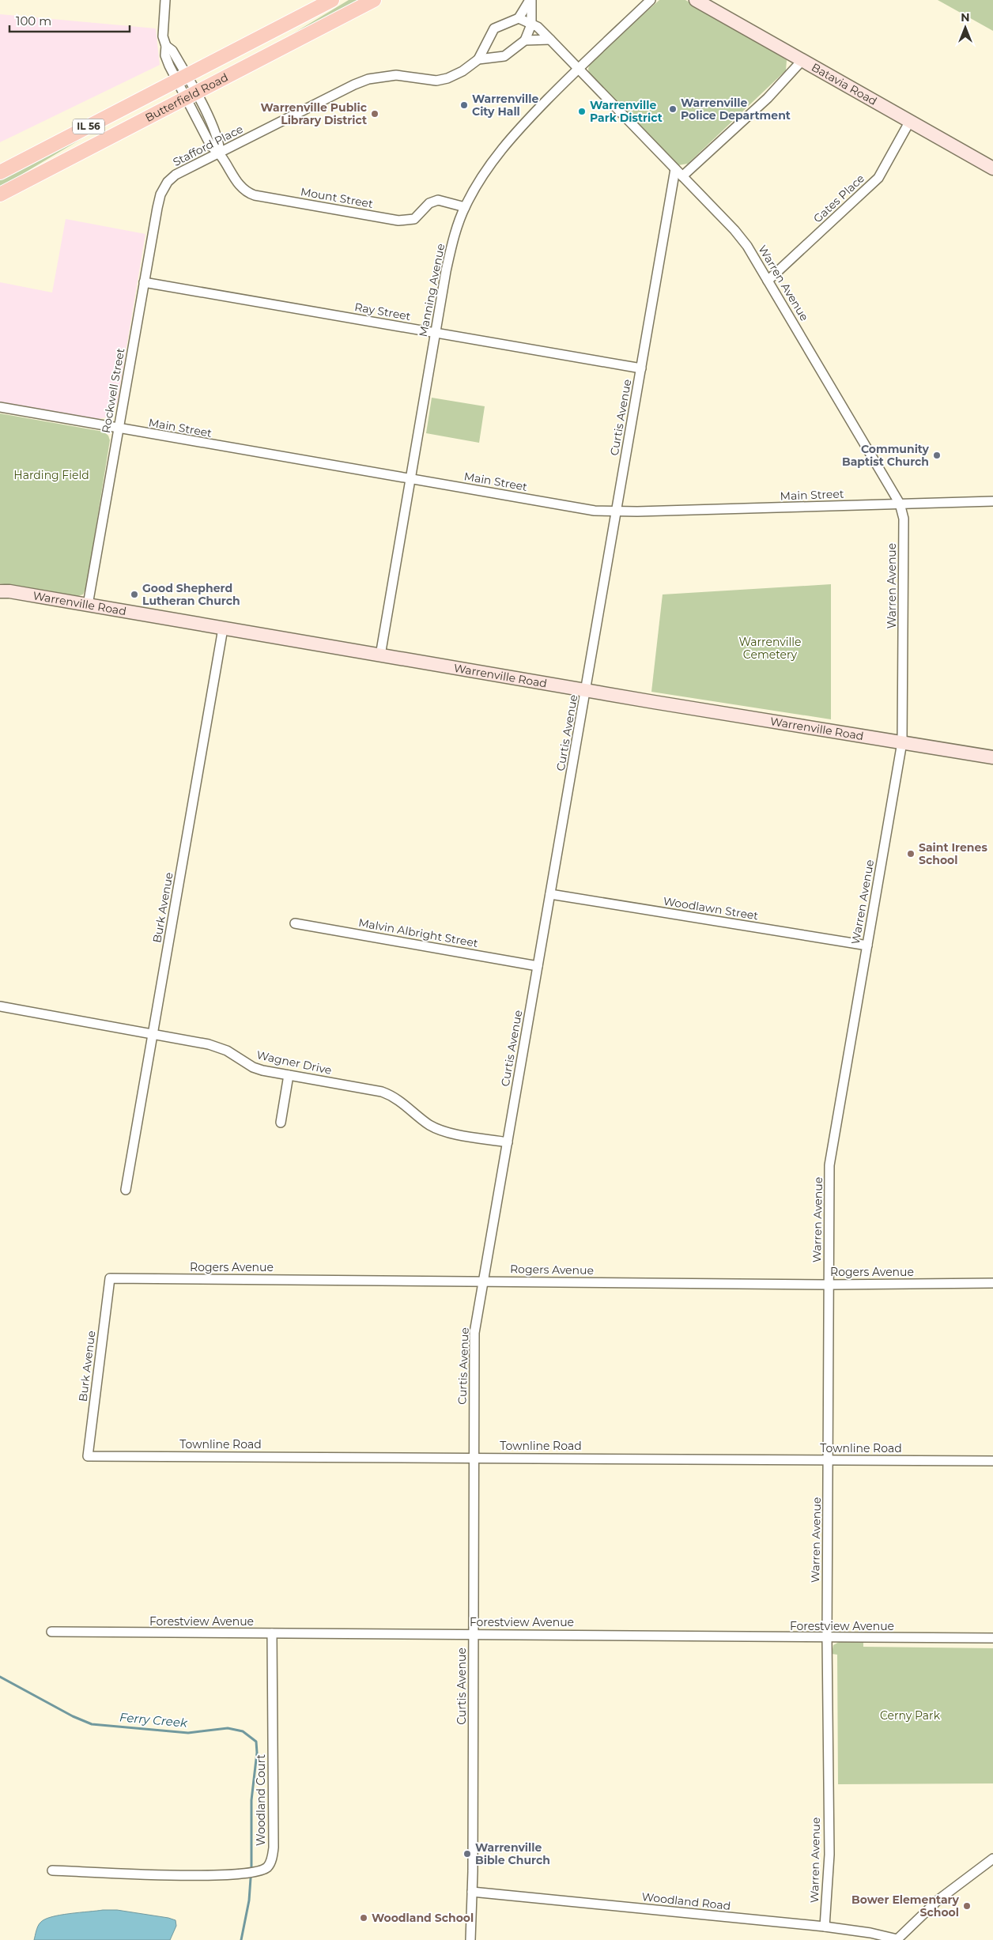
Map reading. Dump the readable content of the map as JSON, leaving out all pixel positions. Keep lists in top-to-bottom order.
{
  "streets": {
    "main road": [
      "Batavia Road",
      "Butterfield Road",
      "IL 56",
      "Warrenville Road"
    ],
    "street": [
      "Stafford Place",
      "Mount Street",
      "Gates Place",
      "Warren Avenue",
      "Manning Avenue",
      "Ray Street",
      "Rockwell Street",
      "Curtis Avenue",
      "Main Street",
      "Burk Avenue",
      "Woodlawn Street",
      "Malvin Albright Street",
      "Wagner Drive",
      "Rogers Avenue",
      "Townline Road",
      "Forestview Avenue",
      "Woodland Court",
      "Woodland Road"
    ]
  },
  "crossings": [
    ["Batavia Road", "Gates Place"],
    ["Stafford Place", "Mount Street"],
    ["Stafford Place", "Rockwell Street"],
    ["Mount Street", "Manning Avenue"],
    ["Gates Place", "Warren Avenue"],
    ["Warren Avenue", "Manning Avenue"],
    ["Warren Avenue", "Curtis Avenue"],
    ["Warren Avenue", "Main Street"],
    ["Warren Avenue", "Warrenville Road"],
    ["Warren Avenue", "Woodlawn Street"],
    ["Warren Avenue", "Rogers Avenue"],
    ["Warren Avenue", "Townline Road"],
    ["Warren Avenue", "Forestview Avenue"],
    ["Warren Avenue", "Woodland Road"],
    ["Manning Avenue", "Ray Street"],
    ["Manning Avenue", "Main Street"],
    ["Manning Avenue", "Warrenville Road"],
    ["Ray Street", "Rockwell Street"],
    ["Ray Street", "Curtis Avenue"],
    ["Rockwell Street", "Main Street"],
    ["Rockwell Street", "Warrenville Road"],
    ["Curtis Avenue", "Main Street"],
    ["Curtis Avenue", "Warrenville Road"],
    ["Curtis Avenue", "Woodlawn Street"],
    ["Curtis Avenue", "Malvin Albright Street"],
    ["Curtis Avenue", "Wagner Drive"],
    ["Curtis Avenue", "Rogers Avenue"],
    ["Curtis Avenue", "Townline Road"],
    ["Curtis Avenue", "Forestview Avenue"],
    ["Curtis Avenue", "Woodland Road"],
    ["Warrenville Road", "Burk Avenue"],
    ["Burk Avenue", "Wagner Drive"],
    ["Burk Avenue", "Rogers Avenue"],
    ["Burk Avenue", "Townline Road"],
    ["Forestview Avenue", "Woodland Court"]
  ],
  "water": ["Ferry Creek"],
  "parks": ["Harding Field", "Warrenville Cemetery", "Cerny Park"],
  "places": [
    "Warrenville City Hall",
    "Warrenville Police Department",
    "Warrenville Park District",
    "Warrenville Public Library District",
    "Community Baptist Church",
    "Good Shepherd Lutheran Church",
    "Saint Irenes School",
    "Warrenville Bible Church",
    "Bower Elementary School",
    "Woodland School"
  ],
  "scale_bar": "100 m",
  "north": "top"
}
